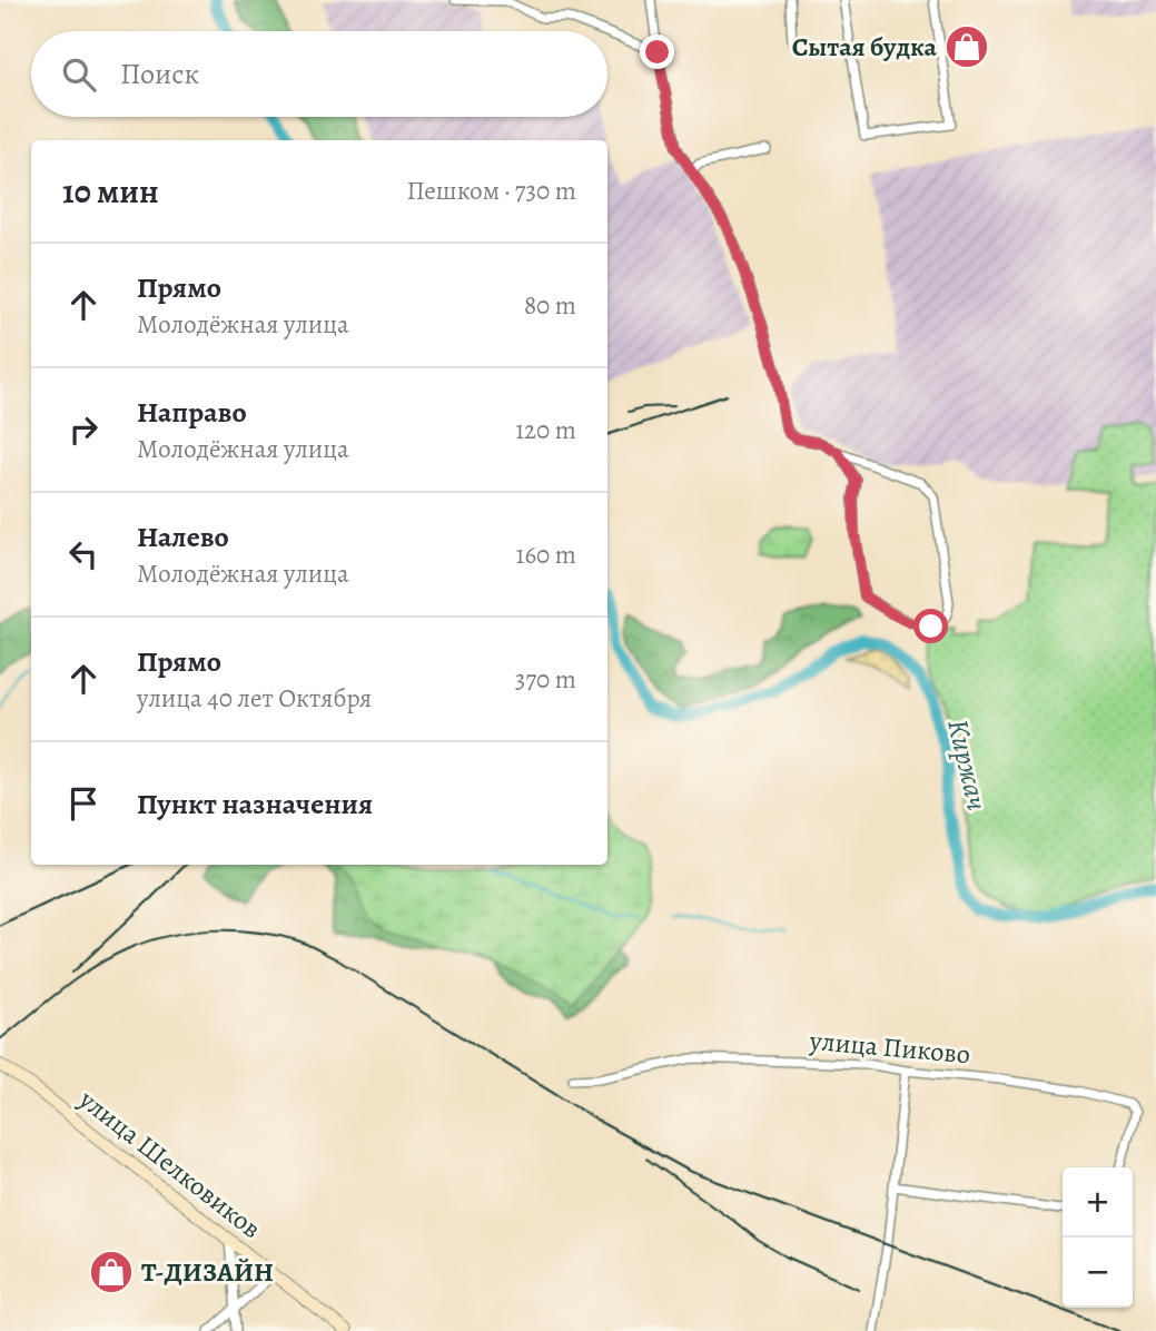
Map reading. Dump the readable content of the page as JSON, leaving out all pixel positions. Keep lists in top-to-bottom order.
{
  "streets": {
    "street": ["улица Пиково", "улица Шелковиков"]
  },
  "water": ["Киржач"],
  "places": {
    "shop": ["Сытая будка", "Т-ДИЗАЙН"]
  },
  "page": {
    "search": "Поиск",
    "heading": ["10 мин", "Пешком · 730 m"],
    "list": [
      ["Прямо", "Молодёжная улица", "80 m"],
      ["Направо", "Молодёжная улица", "120 m"],
      ["Налево", "Молодёжная улица", "160 m"],
      ["Прямо", "улица 40 лет Октября", "370 m"],
      "Пункт назначения"
    ],
    "map_buttons": ["+", "−"]
  }
}
